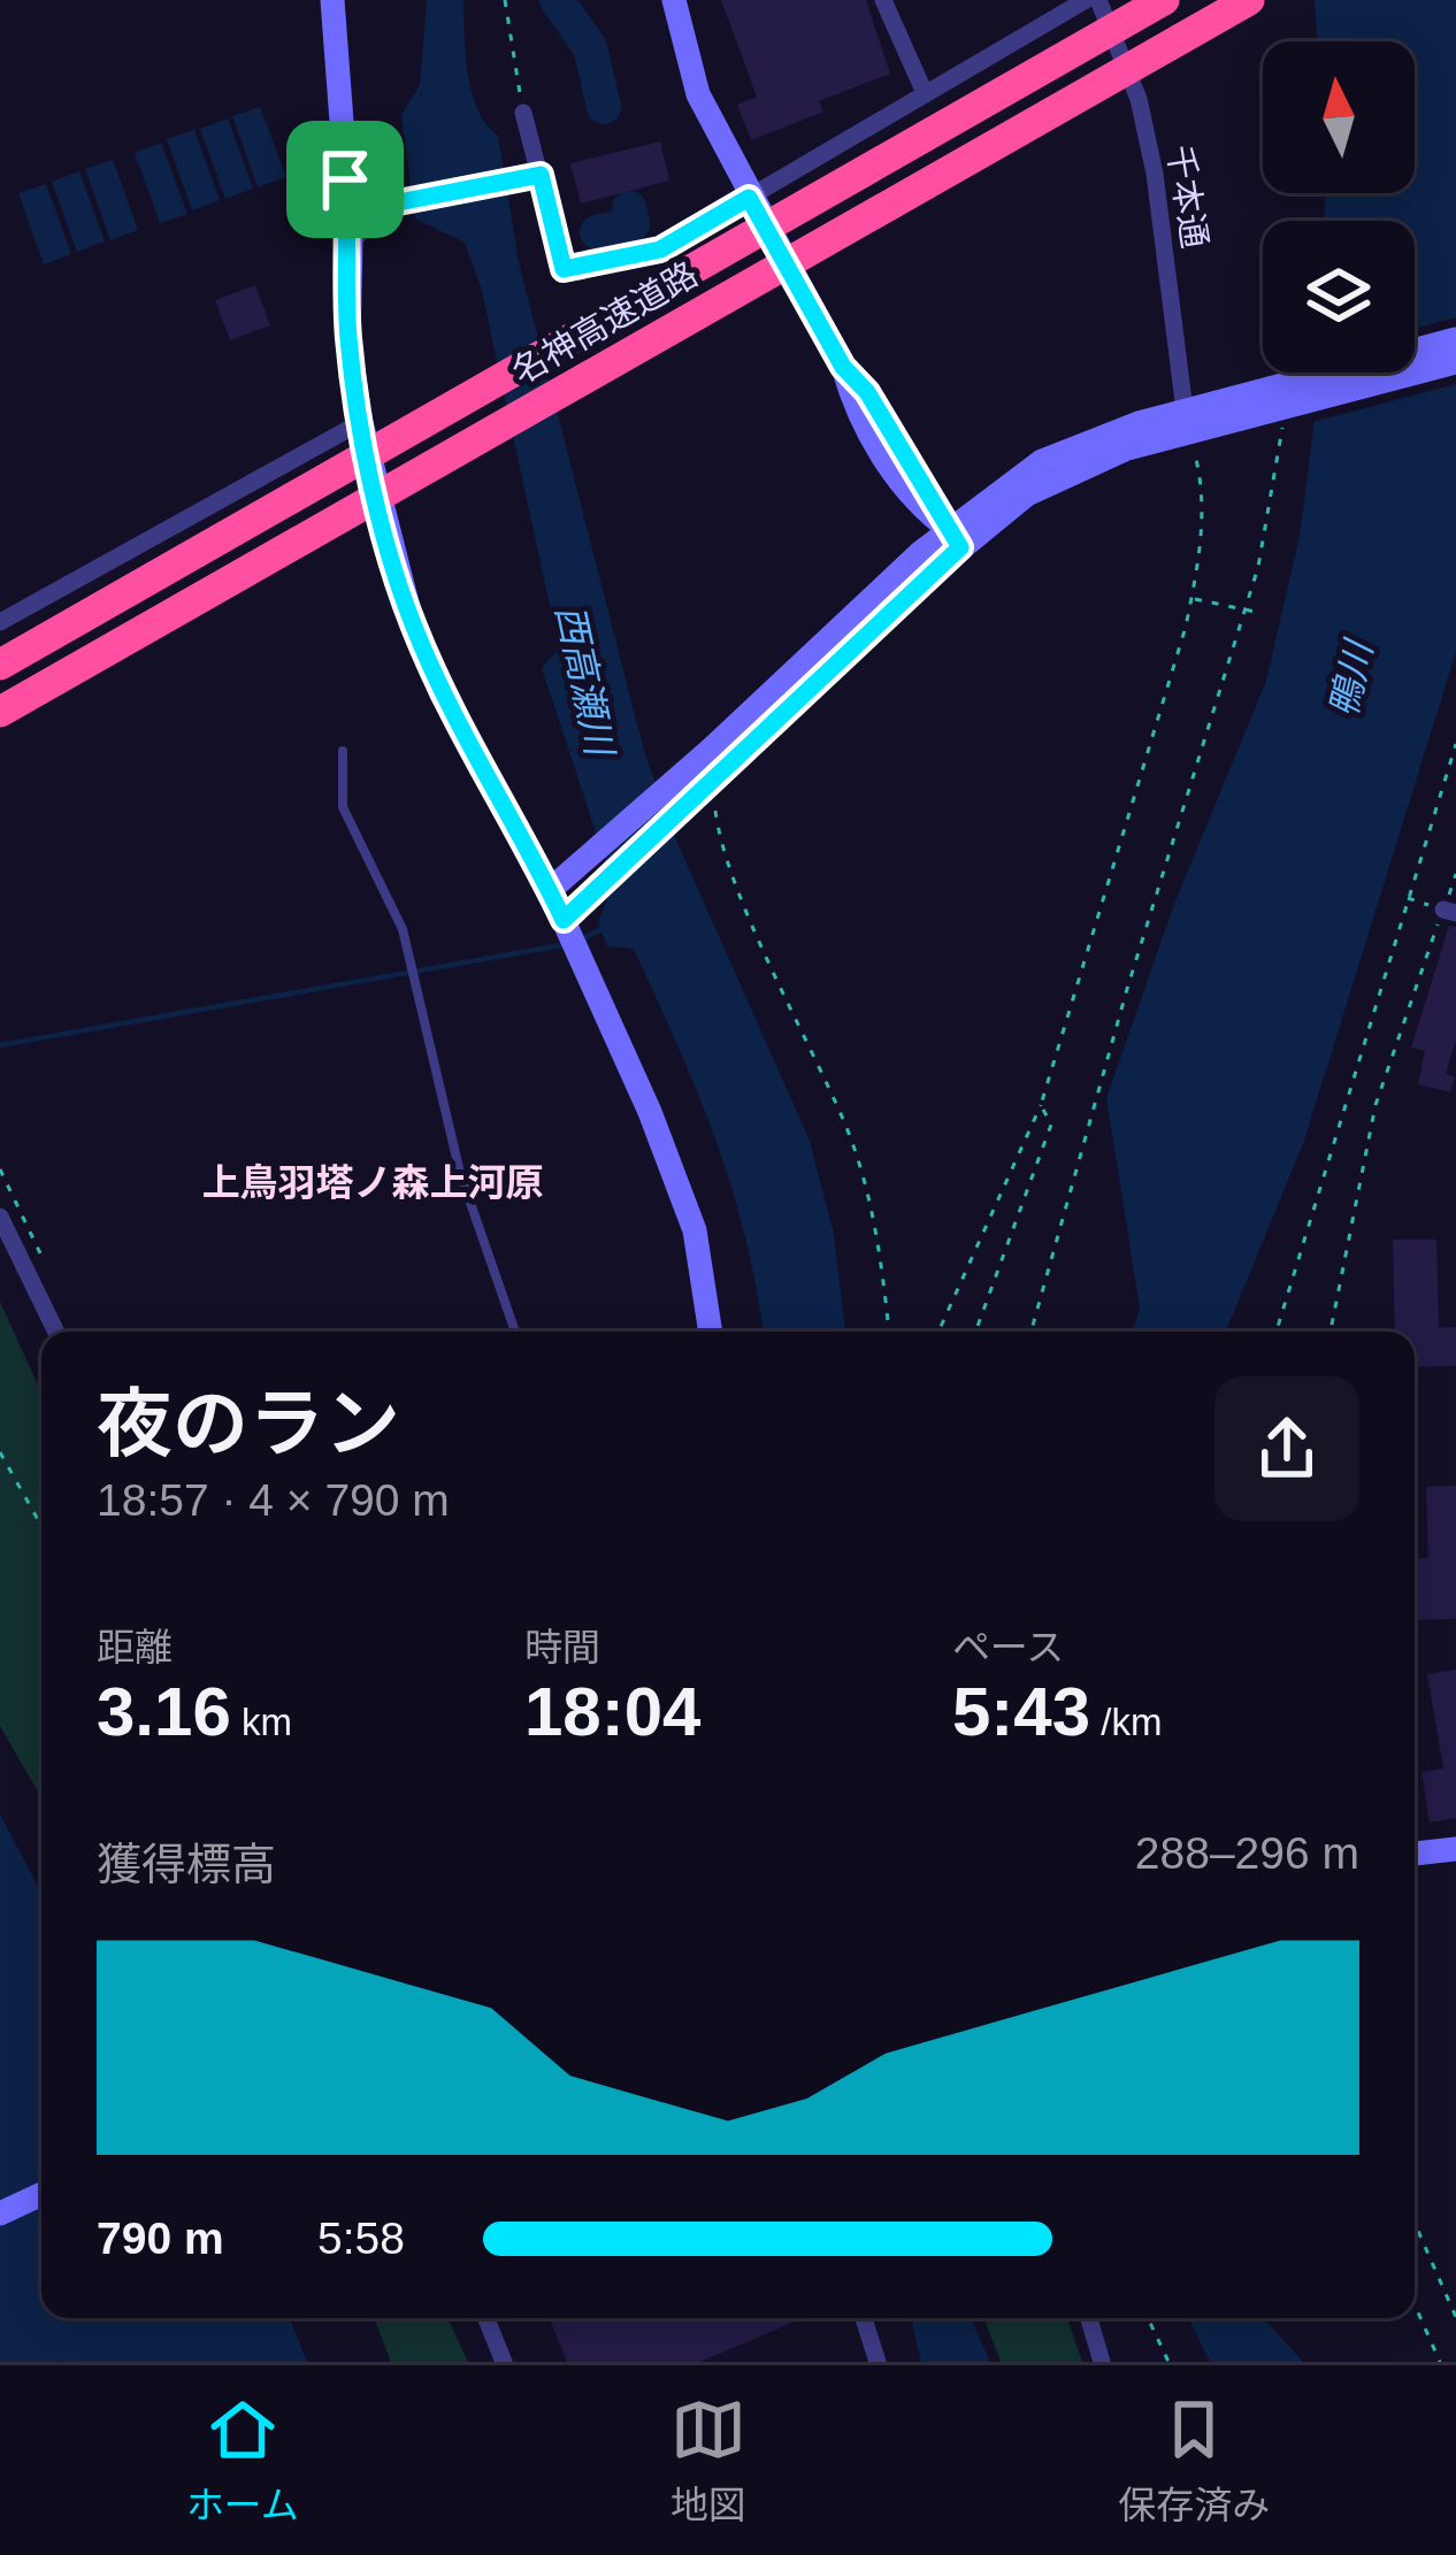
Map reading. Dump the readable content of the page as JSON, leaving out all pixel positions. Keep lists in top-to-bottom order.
{
  "streets": {
    "highway": ["名神高速道路"],
    "street": ["千本通"]
  },
  "districts": ["上鳥羽塔ノ森上河原"],
  "water": ["西高瀬川", "鴨川"],
  "north": "top",
  "page": {
    "heading": ["夜のラン", "18:57 · 4 × 790 m"],
    "stats": [
      ["距離", "3.16 km"],
      ["時間", "18:04"],
      ["ペース", "5:43 /km"]
    ],
    "chart": ["獲得標高", "288–296 m"],
    "list": [
      {
        "name": "790 m",
        "note": "5:58"
      }
    ],
    "tabs": ["ホーム", "地図", "保存済み"]
  }
}
